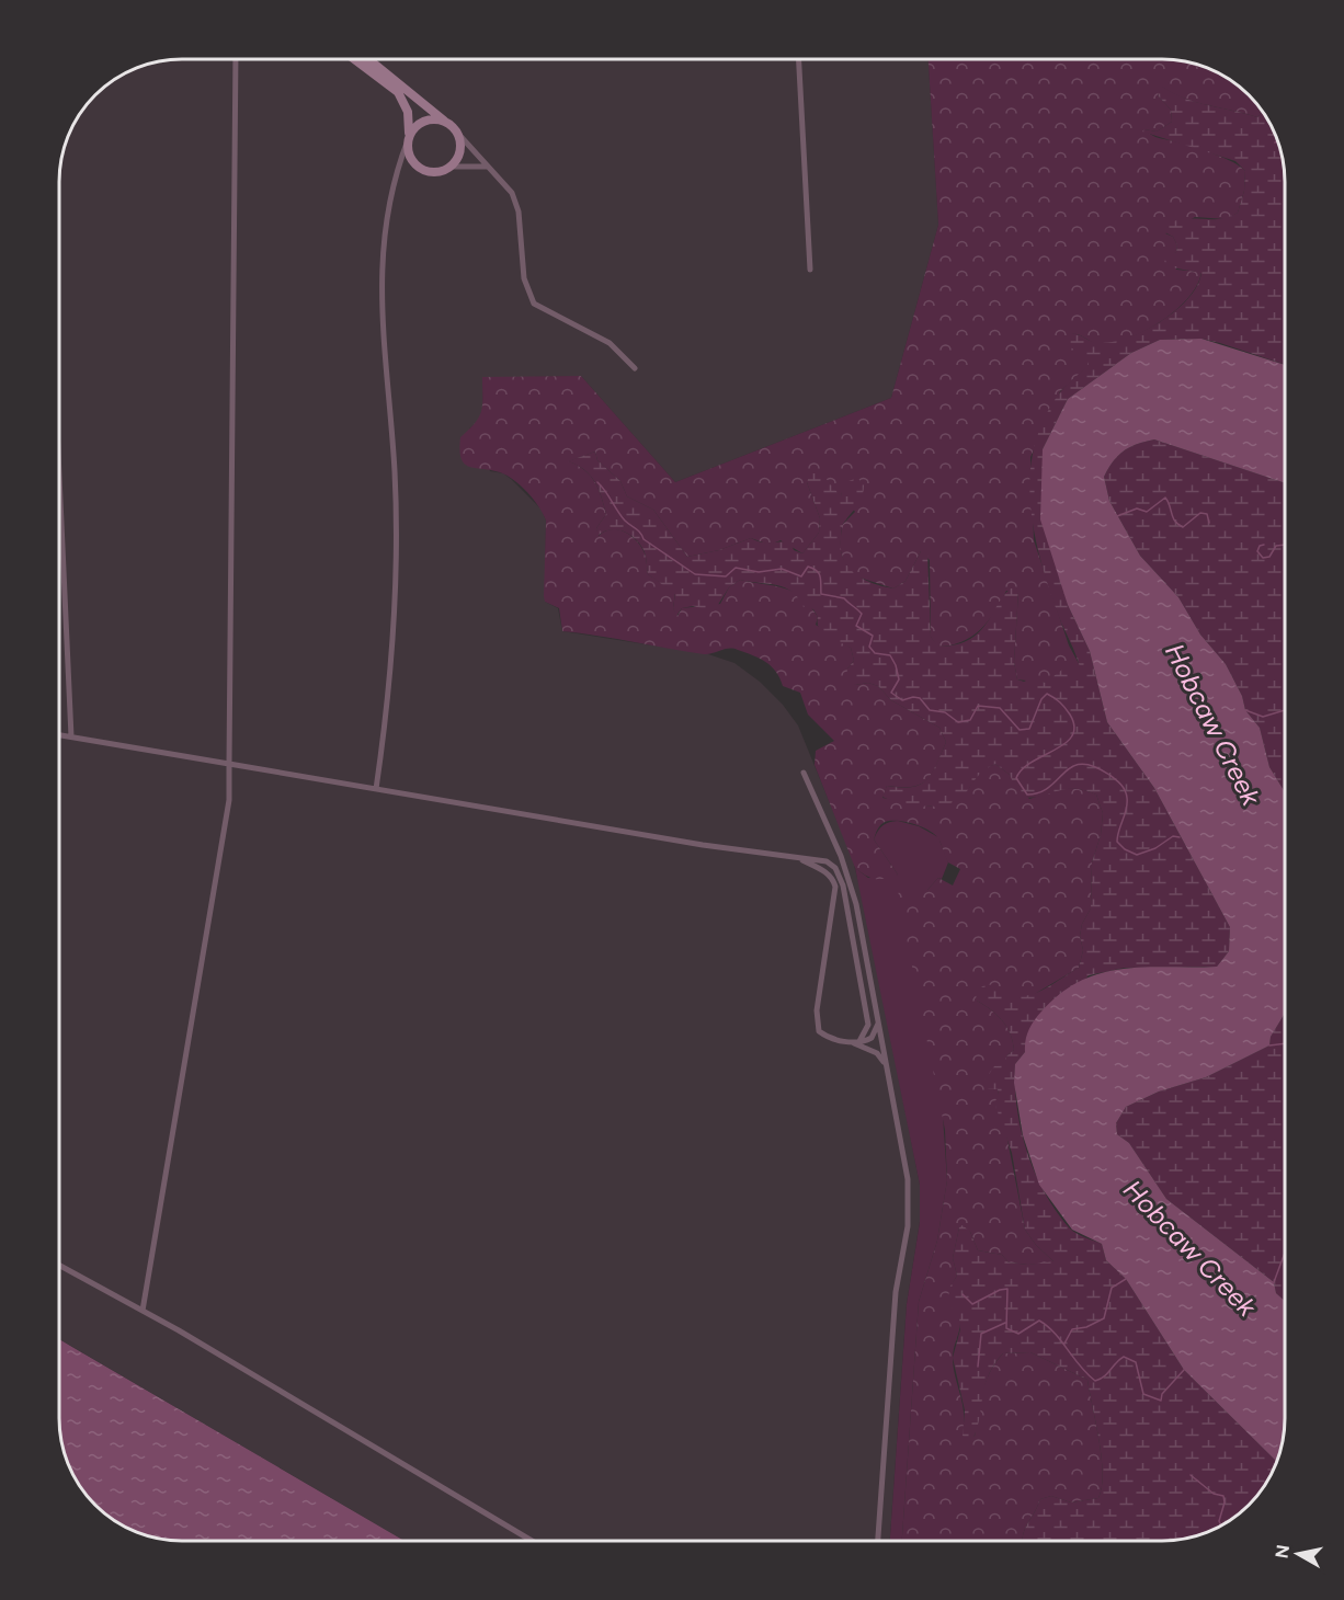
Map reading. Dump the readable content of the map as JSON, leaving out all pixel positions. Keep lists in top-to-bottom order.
{
  "water": ["Hobcaw Creek"],
  "north": "left"
}
